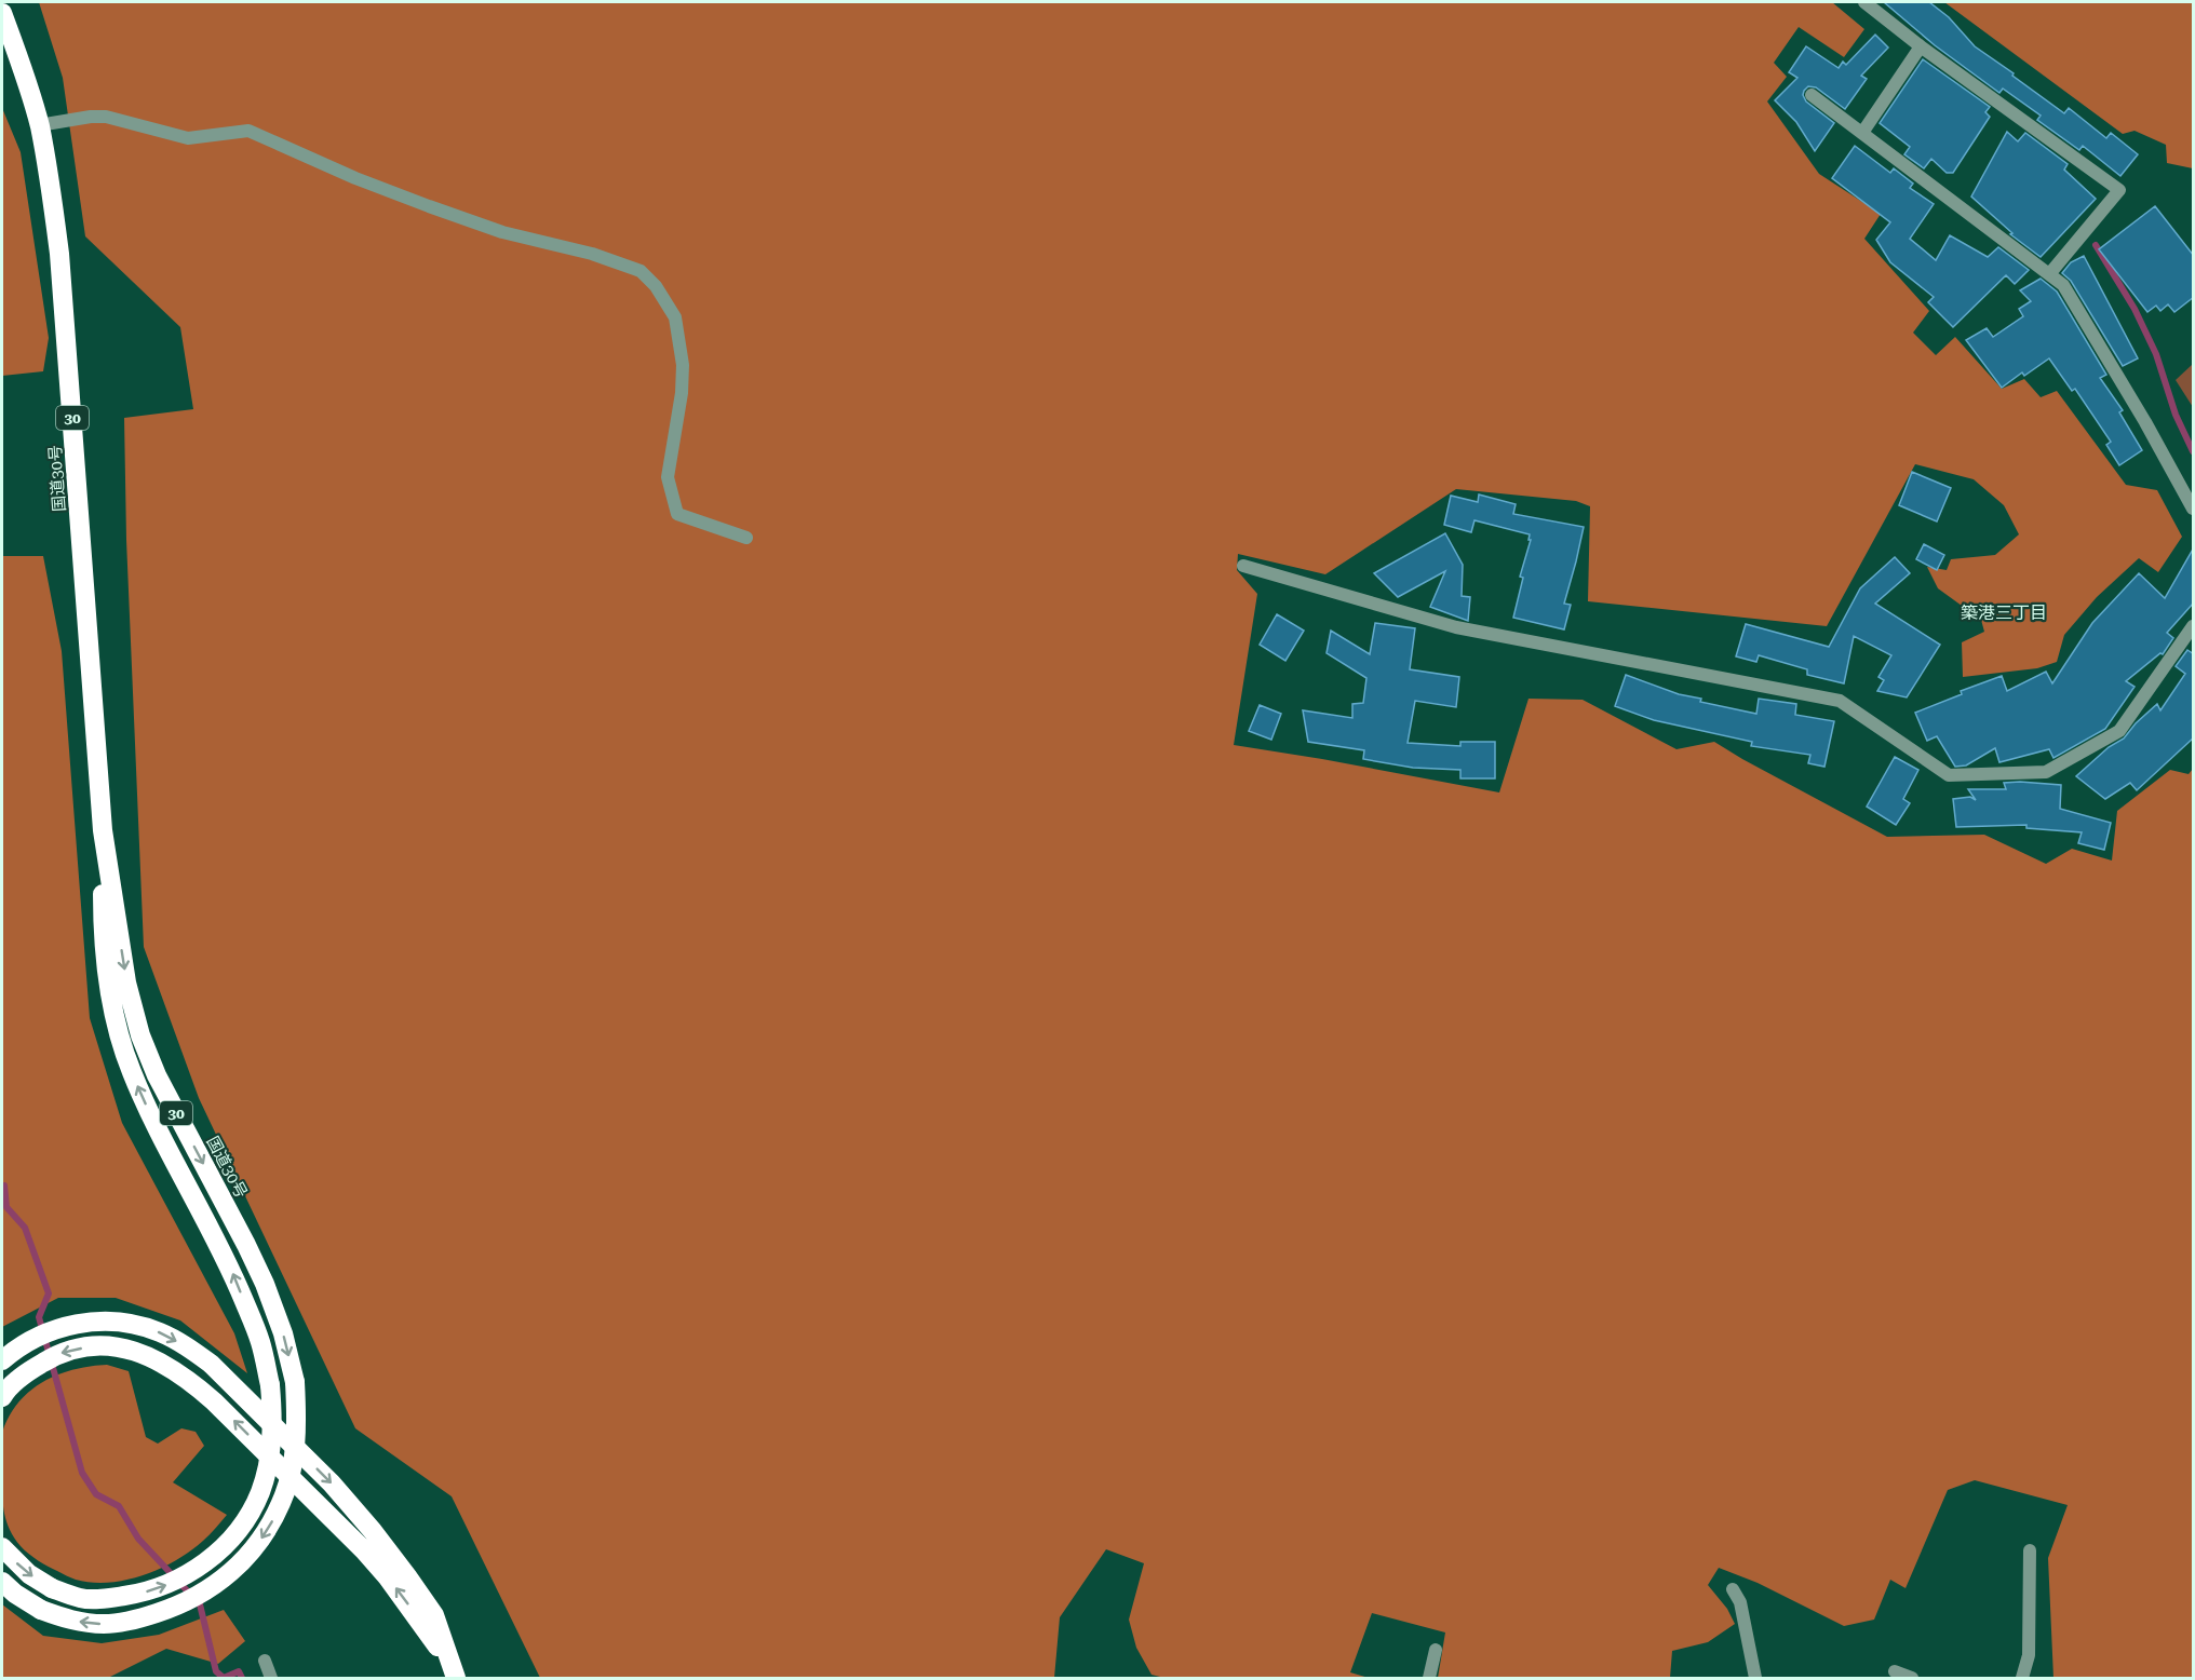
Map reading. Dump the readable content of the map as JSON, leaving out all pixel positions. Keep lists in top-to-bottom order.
{
  "streets": {
    "highway": ["30", "国道30号"]
  },
  "districts": ["築港三丁目"]
}
